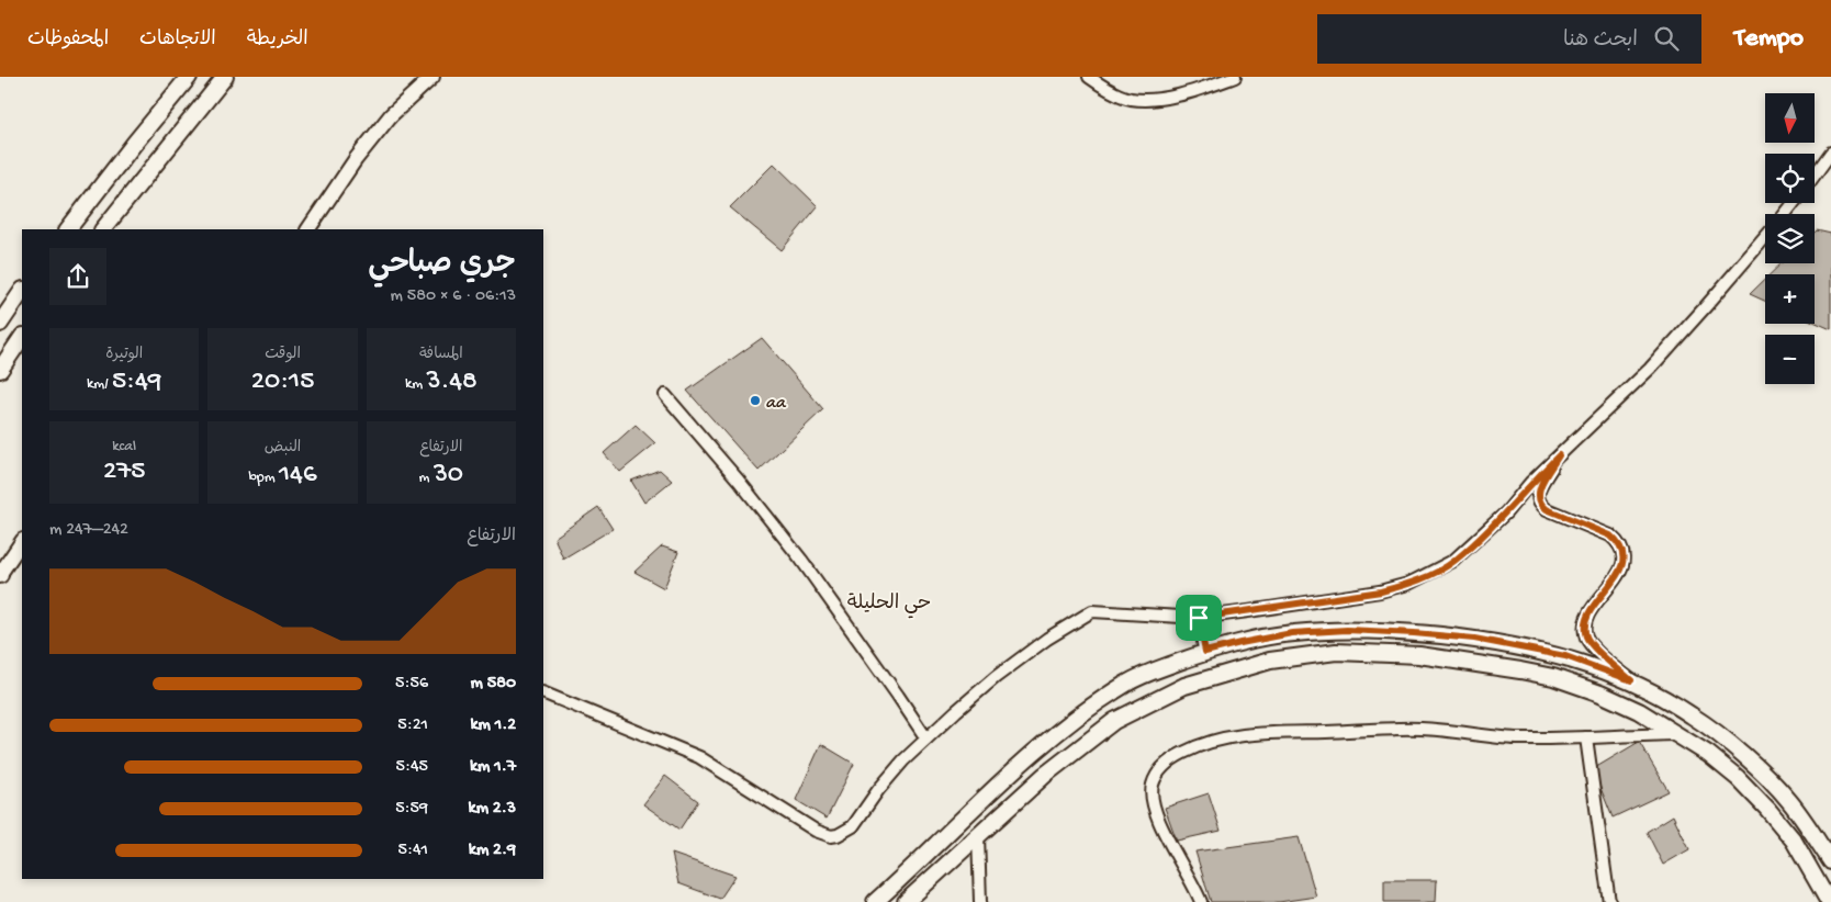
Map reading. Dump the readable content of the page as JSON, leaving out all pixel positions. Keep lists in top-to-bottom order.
{
  "districts": ["حي الحليلة"],
  "places": ["aa"],
  "north": "bottom",
  "page": {
    "header": "Tempo",
    "search": "ابحث هنا",
    "nav": ["الخريطة", "الاتجاهات", "المحفوظات"],
    "map_buttons": ["+", "−"],
    "heading": ["جري صباحي", "06:13 · 6 × 580 m"],
    "stats": [
      ["المسافة", "3.48 km"],
      ["الوقت", "20:15"],
      ["الوتيرة", "5:49 /km"],
      ["الارتفاع", "30 m"],
      ["النبض", "146 bpm"],
      ["kcal", "275"]
    ],
    "chart": ["الارتفاع", "242–247 m"],
    "list": [
      {
        "name": "580 m",
        "note": "5:56"
      },
      {
        "name": "1.2 km",
        "note": "5:21"
      },
      {
        "name": "1.7 km",
        "note": "5:45"
      },
      {
        "name": "2.3 km",
        "note": "5:59"
      },
      {
        "name": "2.9 km",
        "note": "5:41"
      }
    ]
  }
}
